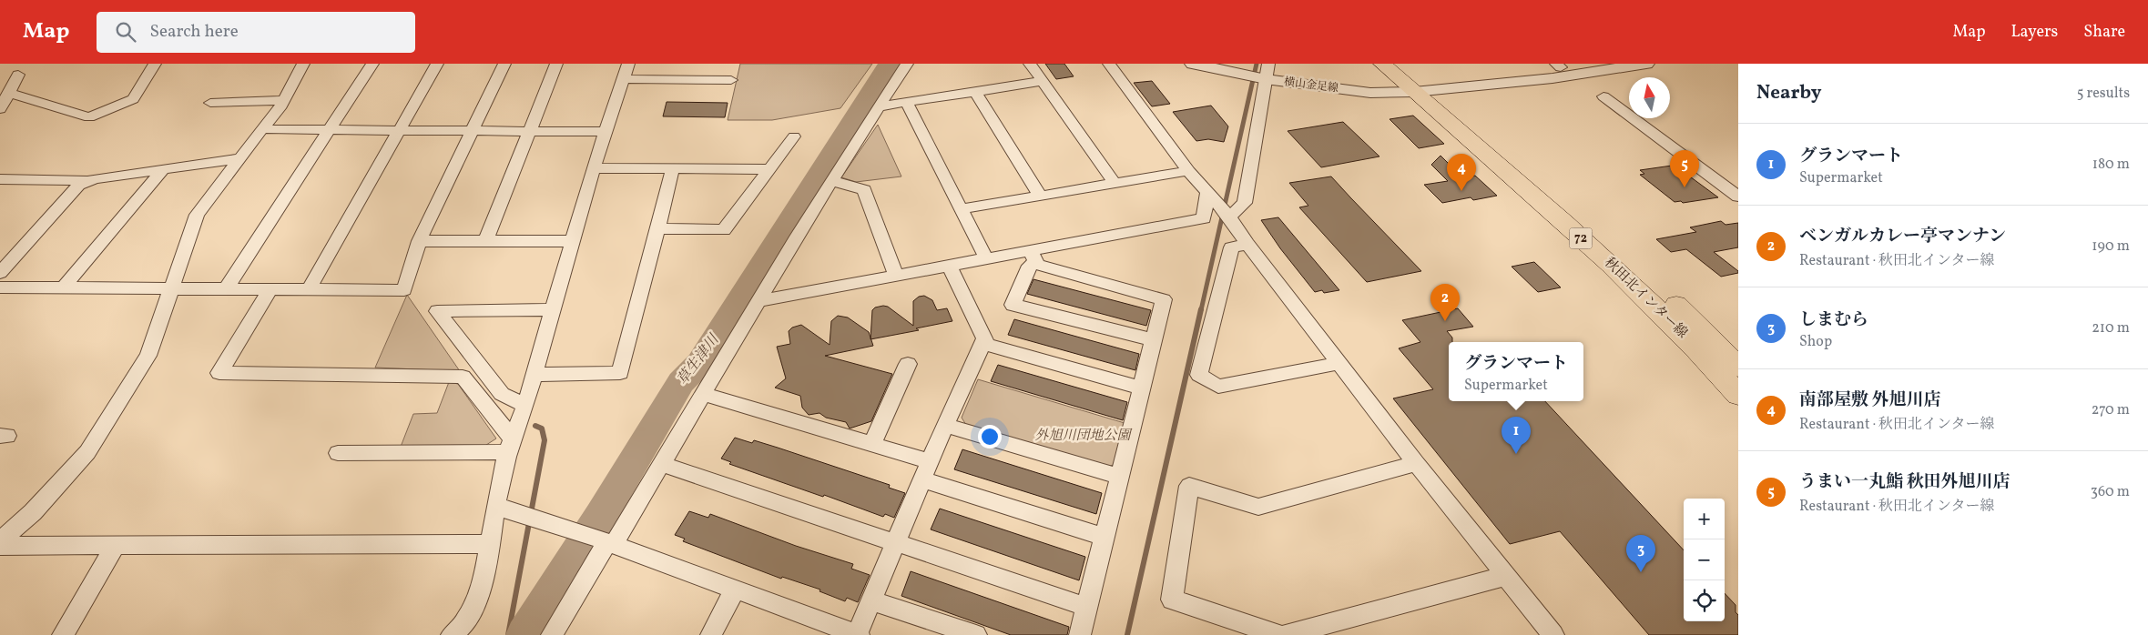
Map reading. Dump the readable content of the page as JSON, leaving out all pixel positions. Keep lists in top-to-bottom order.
{
  "streets": {
    "main road": ["72", "秋田北インター線"],
    "street": ["横山金足線"]
  },
  "crossings": [
    ["横山金足線", "秋田北インター線"]
  ],
  "water": ["草生津川"],
  "parks": ["外旭川団地公園"],
  "north": "top",
  "page": {
    "header": "Map",
    "search": "Search here",
    "nav": ["Map", "Layers", "Share"],
    "heading": ["Nearby", "5 results"],
    "list": [
      {
        "mark": "1",
        "name": "グランマート",
        "note": "Supermarket",
        "value": "180 m"
      },
      {
        "mark": "2",
        "name": "ベンガルカレー亭マンナン",
        "note": "Restaurant · 秋田北インター線",
        "value": "190 m"
      },
      {
        "mark": "3",
        "name": "しまむら",
        "note": "Shop",
        "value": "210 m"
      },
      {
        "mark": "4",
        "name": "南部屋敷 外旭川店",
        "note": "Restaurant · 秋田北インター線",
        "value": "270 m"
      },
      {
        "mark": "5",
        "name": "うまい一丸鮨 秋田外旭川店",
        "note": "Restaurant · 秋田北インター線",
        "value": "360 m"
      }
    ],
    "pins": [
      "5",
      "4",
      "2",
      "1",
      "3"
    ],
    "popup": ["グランマート", "Supermarket"],
    "map_buttons": ["+", "−"]
  }
}
